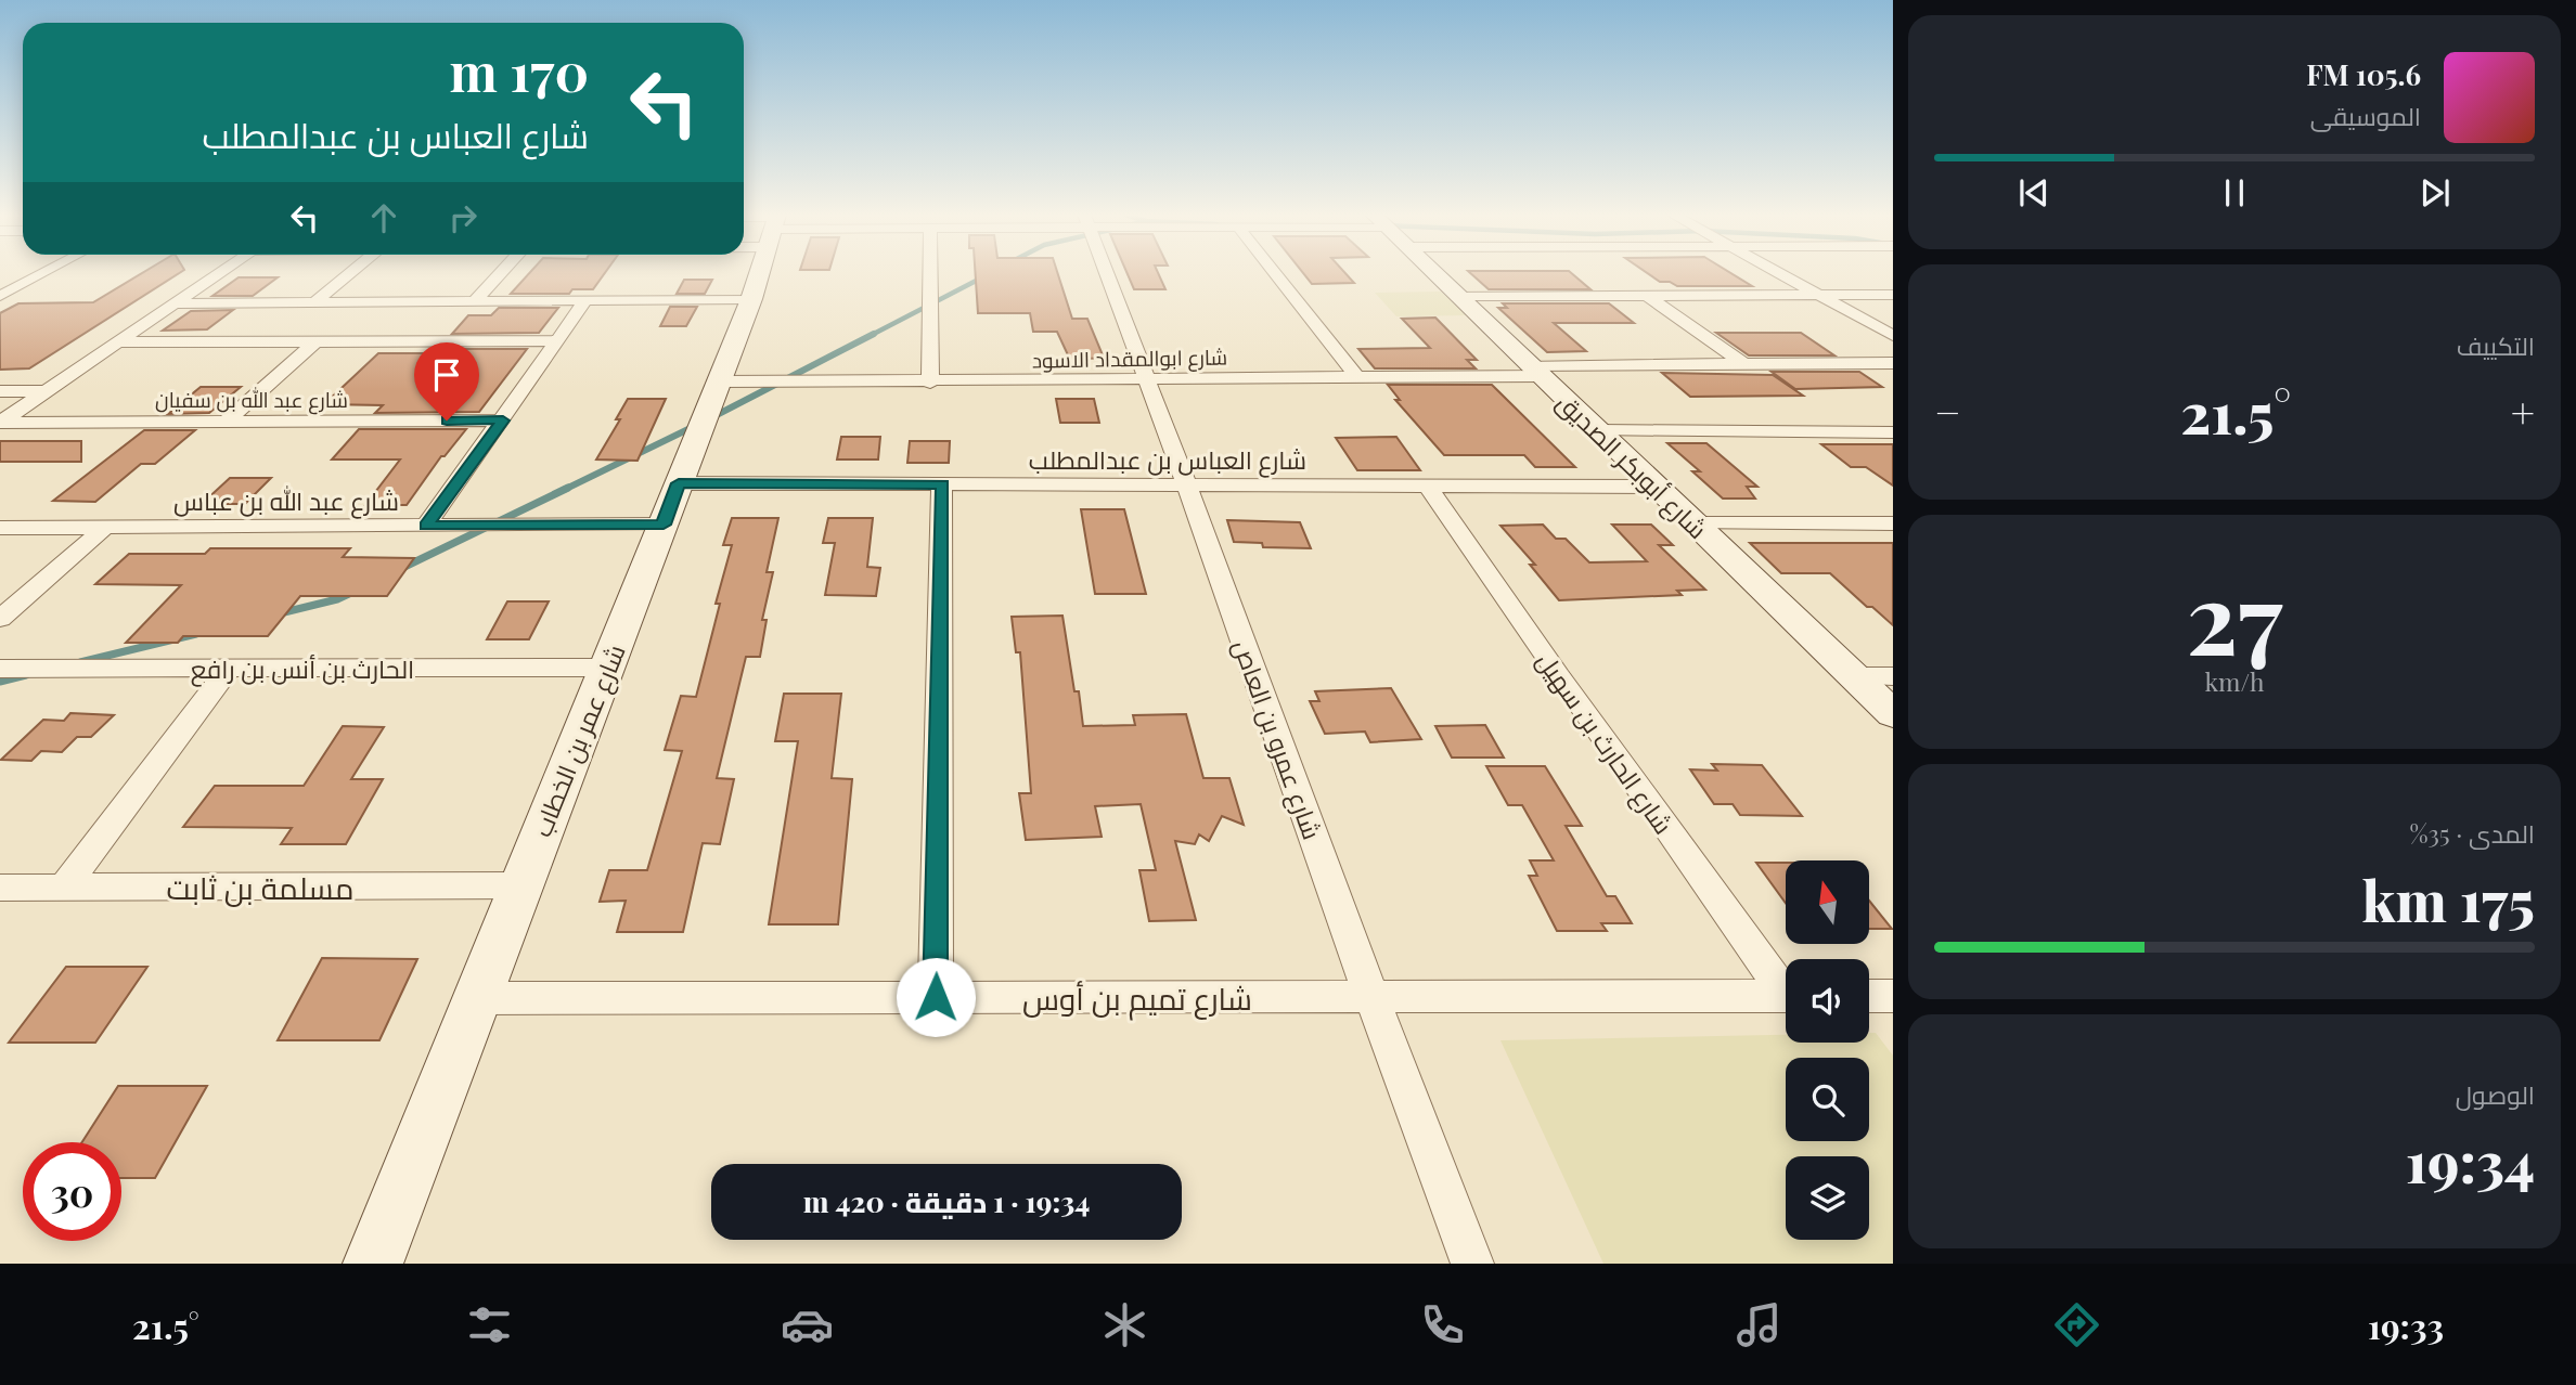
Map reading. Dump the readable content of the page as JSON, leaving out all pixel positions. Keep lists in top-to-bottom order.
{
  "streets": {
    "street": [
      "شارع ابوالمقداد الاسود",
      "شارع عبد الله بن سفيان",
      "شارع العباس بن عبدالمطلب",
      "شارع أبوبكر الصديق",
      "شارع عبد الله بن عباس",
      "الحارث بن أنس بن رافع",
      "شارع عمرو بن العاص",
      "شارع عمر بن الخطاب",
      "شارع الحارث بن سهيل",
      "مسلمة بن ثابت",
      "شارع تميم بن أوس"
    ]
  },
  "crossings": [
    ["شارع ابوالمقداد الاسود", "شارع أبوبكر الصديق"],
    ["شارع ابوالمقداد الاسود", "شارع عمرو بن العاص"],
    ["شارع ابوالمقداد الاسود", "شارع عمر بن الخطاب"],
    ["شارع العباس بن عبدالمطلب", "شارع أبوبكر الصديق"],
    ["شارع العباس بن عبدالمطلب", "شارع عمرو بن العاص"],
    ["شارع العباس بن عبدالمطلب", "شارع عمر بن الخطاب"],
    ["شارع العباس بن عبدالمطلب", "شارع الحارث بن سهيل"],
    ["شارع عبد الله بن عباس", "شارع عمر بن الخطاب"],
    ["الحارث بن أنس بن رافع", "شارع عمر بن الخطاب"],
    ["شارع عمرو بن العاص", "شارع تميم بن أوس"],
    ["شارع عمر بن الخطاب", "مسلمة بن ثابت"],
    ["شارع عمر بن الخطاب", "شارع تميم بن أوس"]
  ],
  "north": "top",
  "page": {
    "turn": ["170 m", "شارع العباس بن عبدالمطلب"],
    "song": ["105.6 FM", "الموسيقى"],
    "tile": [
      "التكييف",
      ["27", "km/h"],
      ["المدى · 35%", "175 km"],
      ["الوصول", "19:34"]
    ],
    "heat": ["−", "21.5°", "+"],
    "limit": "30",
    "trip": "19:34 · 1 دقيقة · 420 m",
    "tabs": ["19:33", "21.5°"]
  }
}
